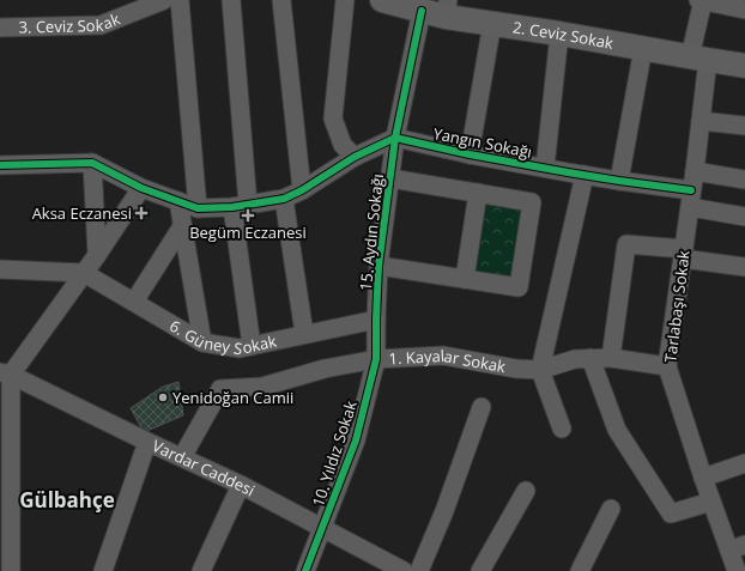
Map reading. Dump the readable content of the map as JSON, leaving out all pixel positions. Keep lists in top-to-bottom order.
{
  "streets": {
    "main road": ["2. Ceviz Sokak"],
    "street": [
      "3. Ceviz Sokak",
      "Yangın Sokağı",
      "15. Aydın Sokağı",
      "Tarlabaşı Sokak",
      "6. Güney Sokak",
      "1. Kayalar Sokak",
      "10. Yıldız Sokak",
      "Vardar Caddesi"
    ]
  },
  "crossings": [
    ["2. Ceviz Sokak", "15. Aydın Sokağı"],
    ["2. Ceviz Sokak", "Tarlabaşı Sokak"],
    ["Yangın Sokağı", "15. Aydın Sokağı"],
    ["Yangın Sokağı", "Tarlabaşı Sokak"],
    ["15. Aydın Sokağı", "6. Güney Sokak"],
    ["15. Aydın Sokağı", "1. Kayalar Sokak"],
    ["15. Aydın Sokağı", "10. Yıldız Sokak"],
    ["Tarlabaşı Sokak", "1. Kayalar Sokak"],
    ["1. Kayalar Sokak", "10. Yıldız Sokak"],
    ["1. Kayalar Sokak", "Vardar Caddesi"],
    ["10. Yıldız Sokak", "Vardar Caddesi"]
  ],
  "districts": ["Gülbahçe"],
  "places": {
    "health": ["Aksa Eczanesi", "Begüm Eczanesi"],
    "other": ["Yenidoğan Camii"]
  }
}
